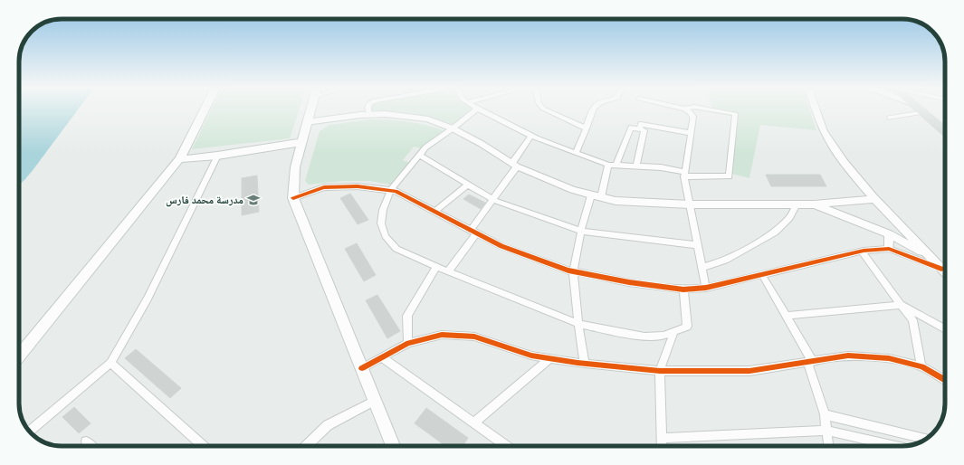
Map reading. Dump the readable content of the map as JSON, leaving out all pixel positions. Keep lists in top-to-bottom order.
{
  "places": {
    "school or university": ["مدرسة محمد فارس"]
  }
}
